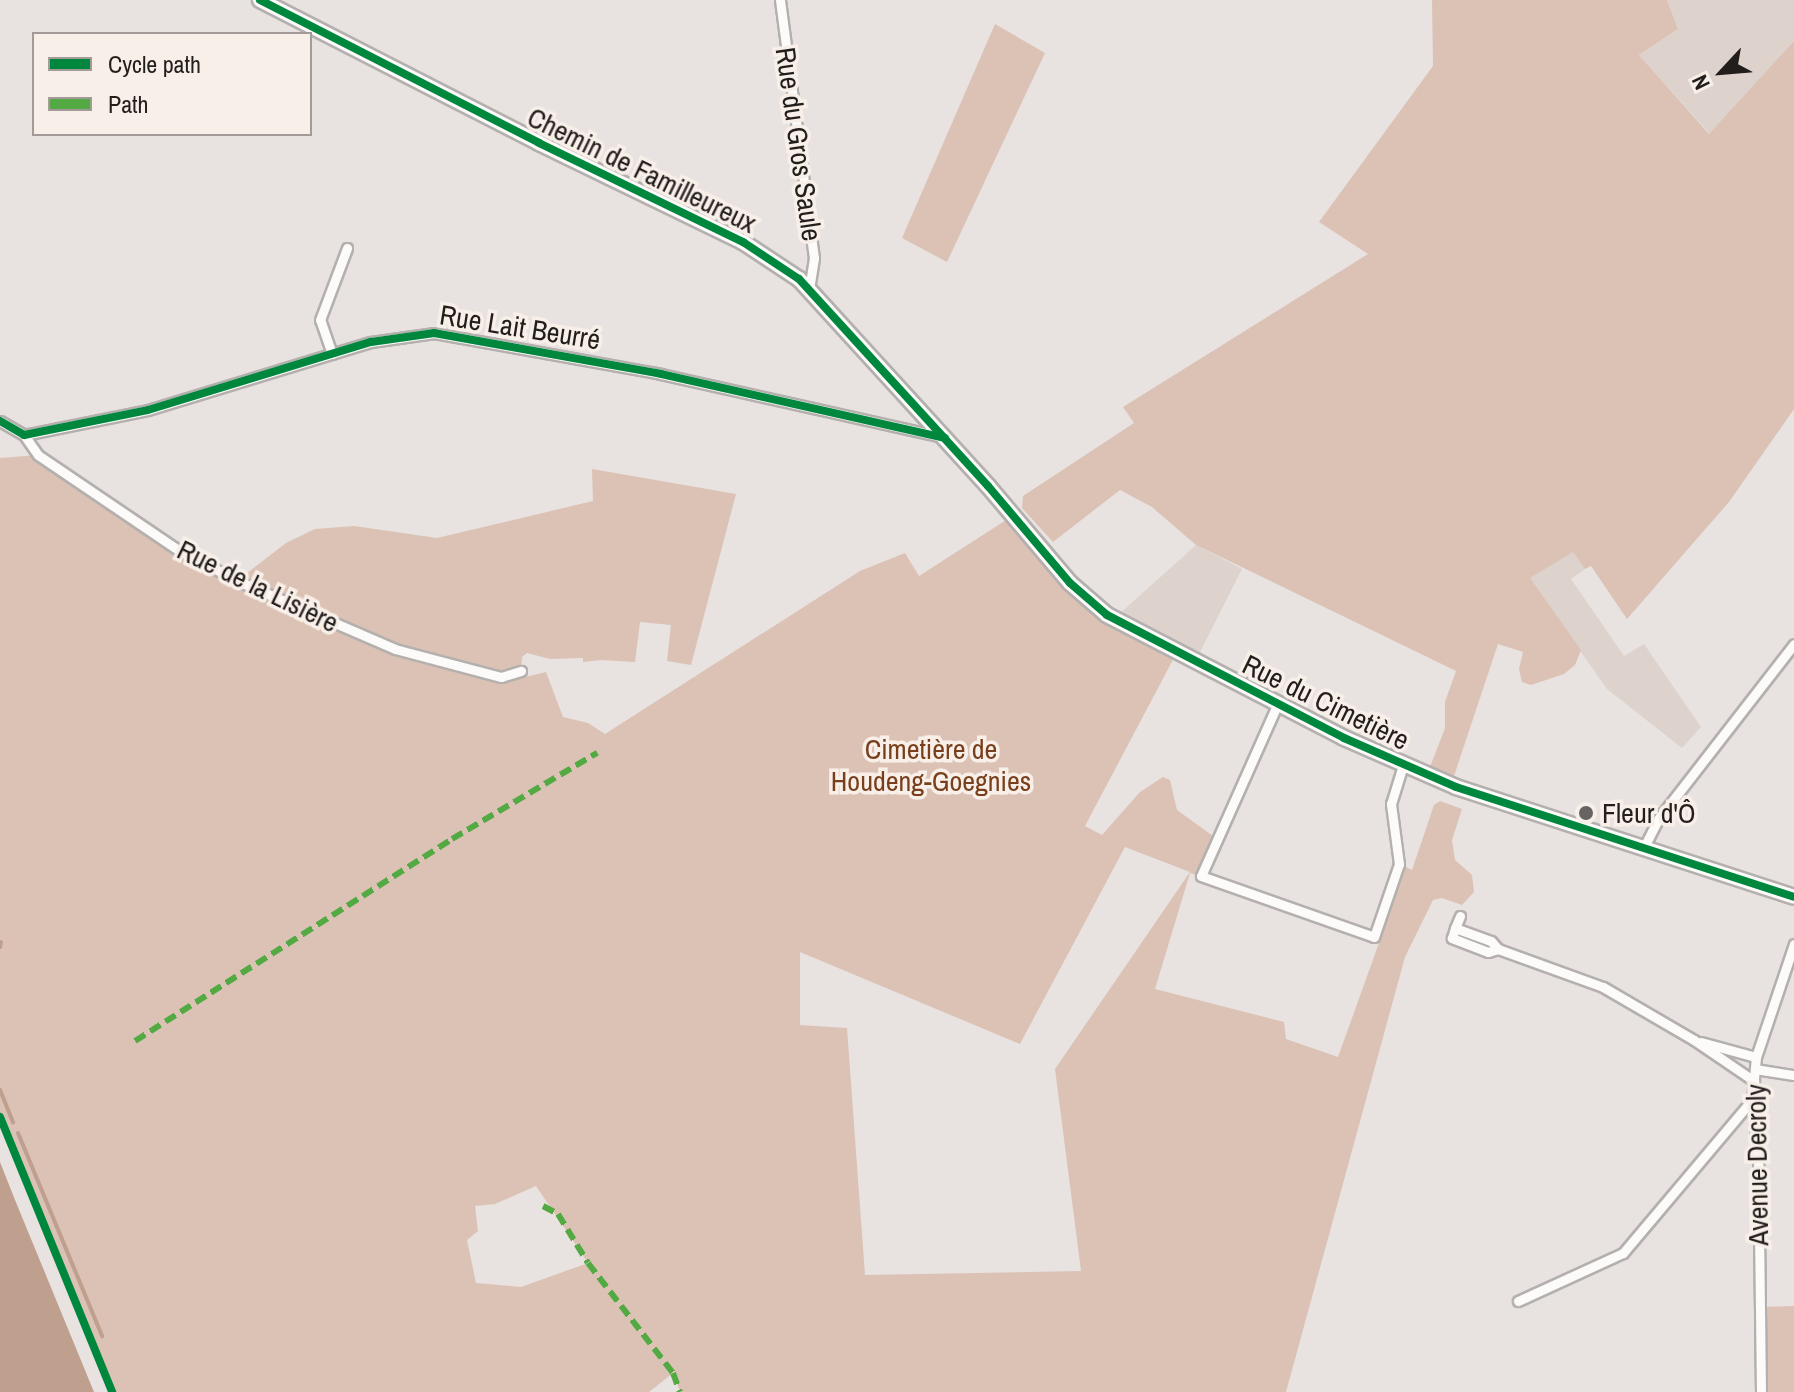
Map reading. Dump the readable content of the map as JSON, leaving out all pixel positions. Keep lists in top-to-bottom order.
{
  "streets": {
    "street": [
      "Rue du Gros Saule",
      "Chemin de Familleureux",
      "Rue Lait Beurré",
      "Rue de la Lisière",
      "Rue du Cimetière",
      "Avenue Decroly"
    ]
  },
  "crossings": [
    ["Rue du Gros Saule", "Chemin de Familleureux"],
    ["Chemin de Familleureux", "Rue du Cimetière"],
    ["Rue Lait Beurré", "Rue de la Lisière"],
    ["Rue Lait Beurré", "Rue du Cimetière"]
  ],
  "parks": ["Cimetière de Houdeng-Goegnies"],
  "places": ["Fleur d'Ô"],
  "legend": ["Cycle path", "Path"],
  "north": "bottom left"
}
